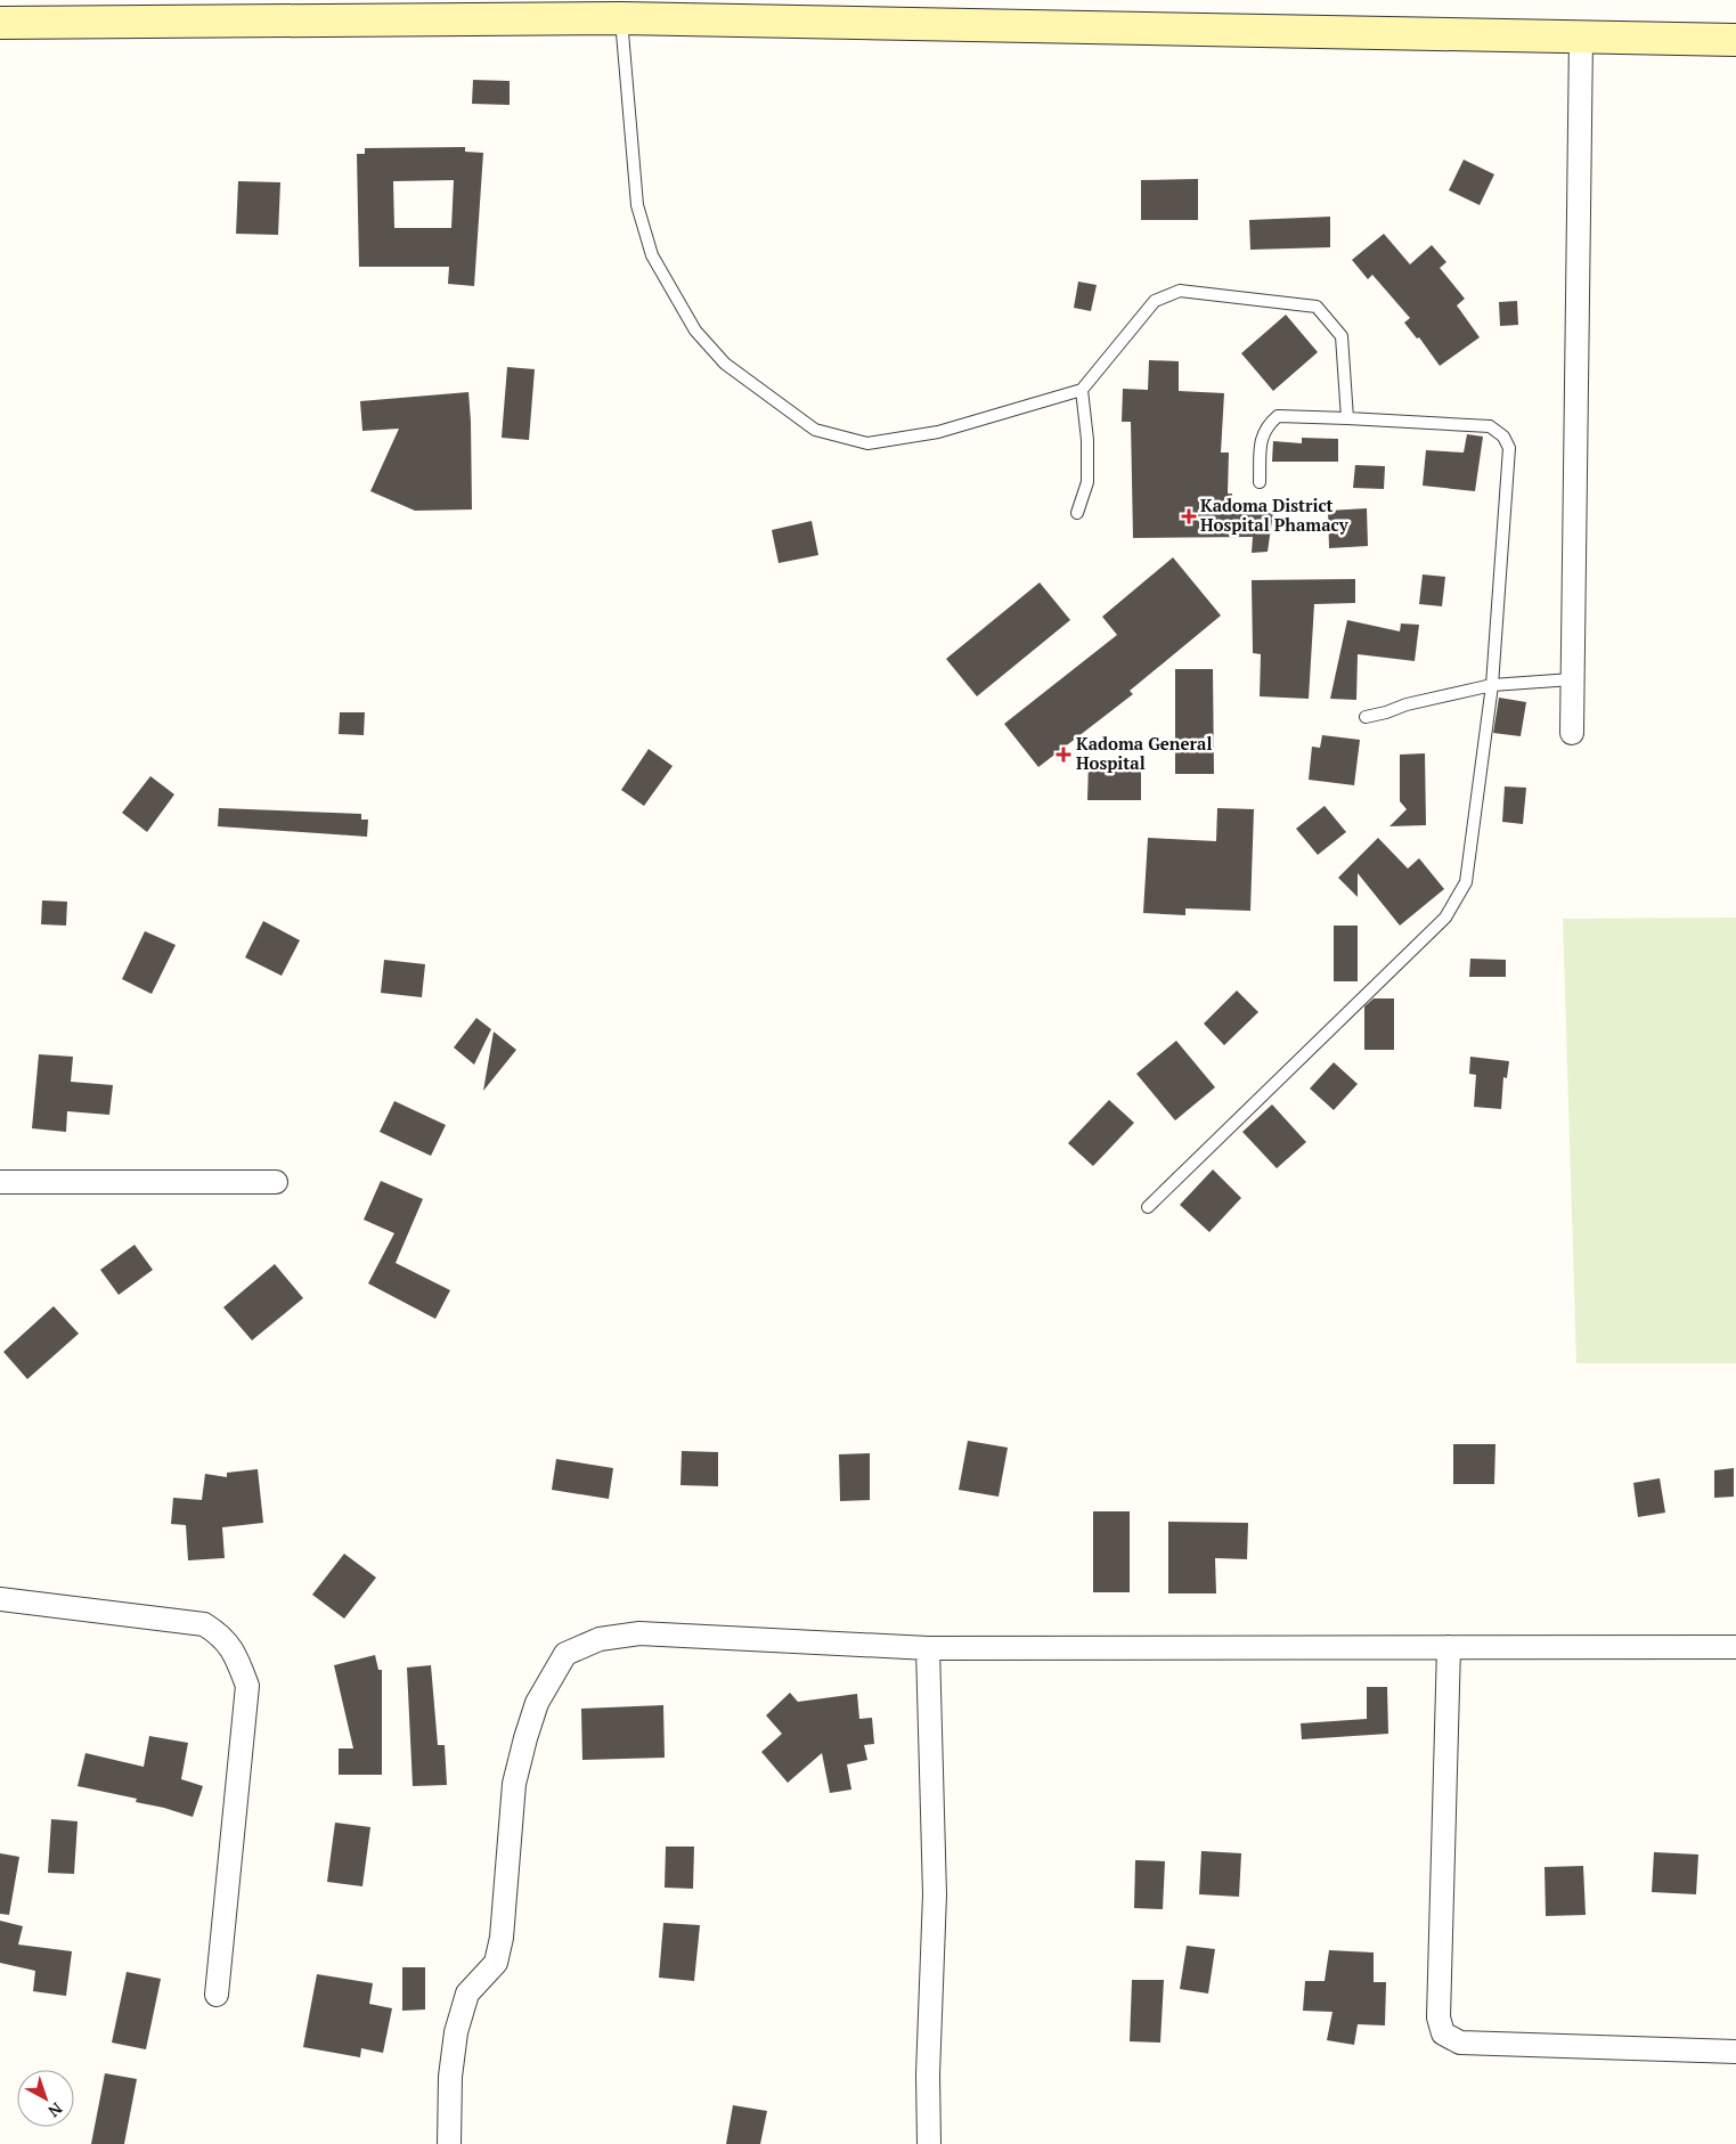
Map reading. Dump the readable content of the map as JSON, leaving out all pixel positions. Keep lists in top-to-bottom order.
{
  "places": {
    "health": ["Kadoma District Hospital Phamacy", "Kadoma General Hospital"]
  },
  "north": "bottom right"
}
